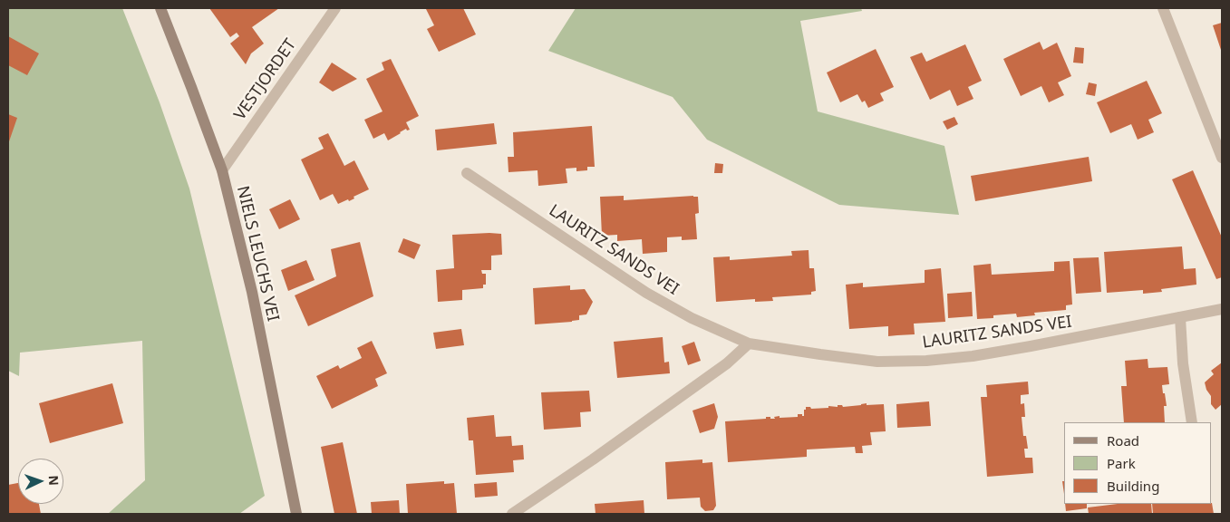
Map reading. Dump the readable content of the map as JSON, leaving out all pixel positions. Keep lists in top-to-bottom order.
{
  "streets": {
    "street": ["VESTJORDET", "LAURITZ SANDS VEI", "NIELS LEUCHS VEI"]
  },
  "crossings": [
    ["VESTJORDET", "NIELS LEUCHS VEI"]
  ],
  "legend": ["Road", "Park", "Building"],
  "north": "right"
}
